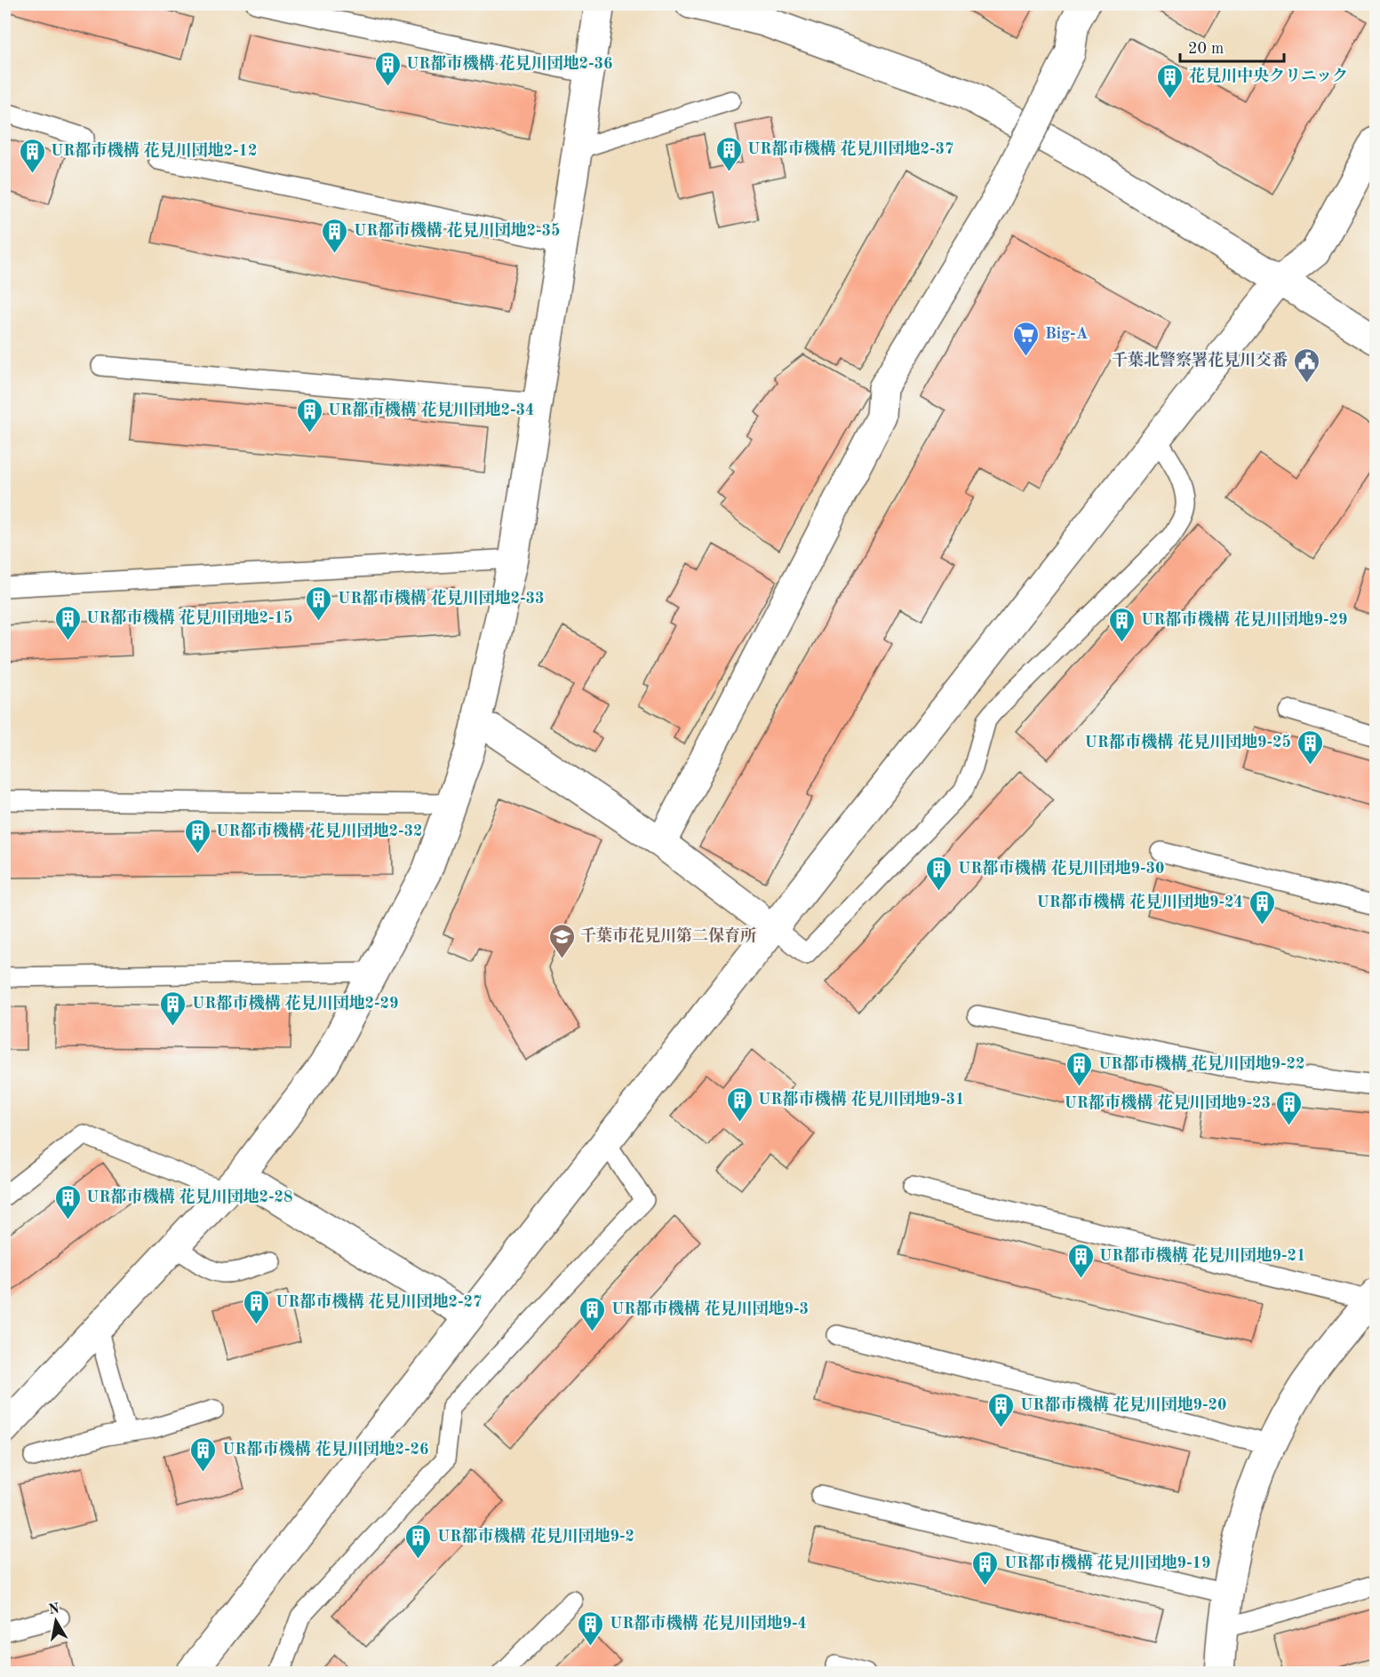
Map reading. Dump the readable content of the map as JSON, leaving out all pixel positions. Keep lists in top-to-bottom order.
{
  "places": {
    "building": [
      "UR都市機構 花見川団地2-36",
      "花見川中央クリニック",
      "UR都市機構 花見川団地2-37",
      "UR都市機構 花見川団地2-12",
      "UR都市機構 花見川団地2-35",
      "UR都市機構 花見川団地2-34",
      "UR都市機構 花見川団地2-33",
      "UR都市機構 花見川団地2-15",
      "UR都市機構 花見川団地9-29",
      "UR都市機構 花見川団地9-25",
      "UR都市機構 花見川団地2-32",
      "UR都市機構 花見川団地9-30",
      "UR都市機構 花見川団地9-24",
      "UR都市機構 花見川団地2-29",
      "UR都市機構 花見川団地9-22",
      "UR都市機構 花見川団地9-31",
      "UR都市機構 花見川団地9-23",
      "UR都市機構 花見川団地2-28",
      "UR都市機構 花見川団地9-21",
      "UR都市機構 花見川団地2-27",
      "UR都市機構 花見川団地9-3",
      "UR都市機構 花見川団地9-20",
      "UR都市機構 花見川団地2-26",
      "UR都市機構 花見川団地9-2",
      "UR都市機構 花見川団地9-19",
      "UR都市機構 花見川団地9-4"
    ],
    "supermarket": ["Big-A"],
    "public building": ["千葉北警察署花見川交番"],
    "school or university": ["千葉市花見川第二保育所"]
  },
  "scale_bar": "20 m",
  "north": "top"
}
